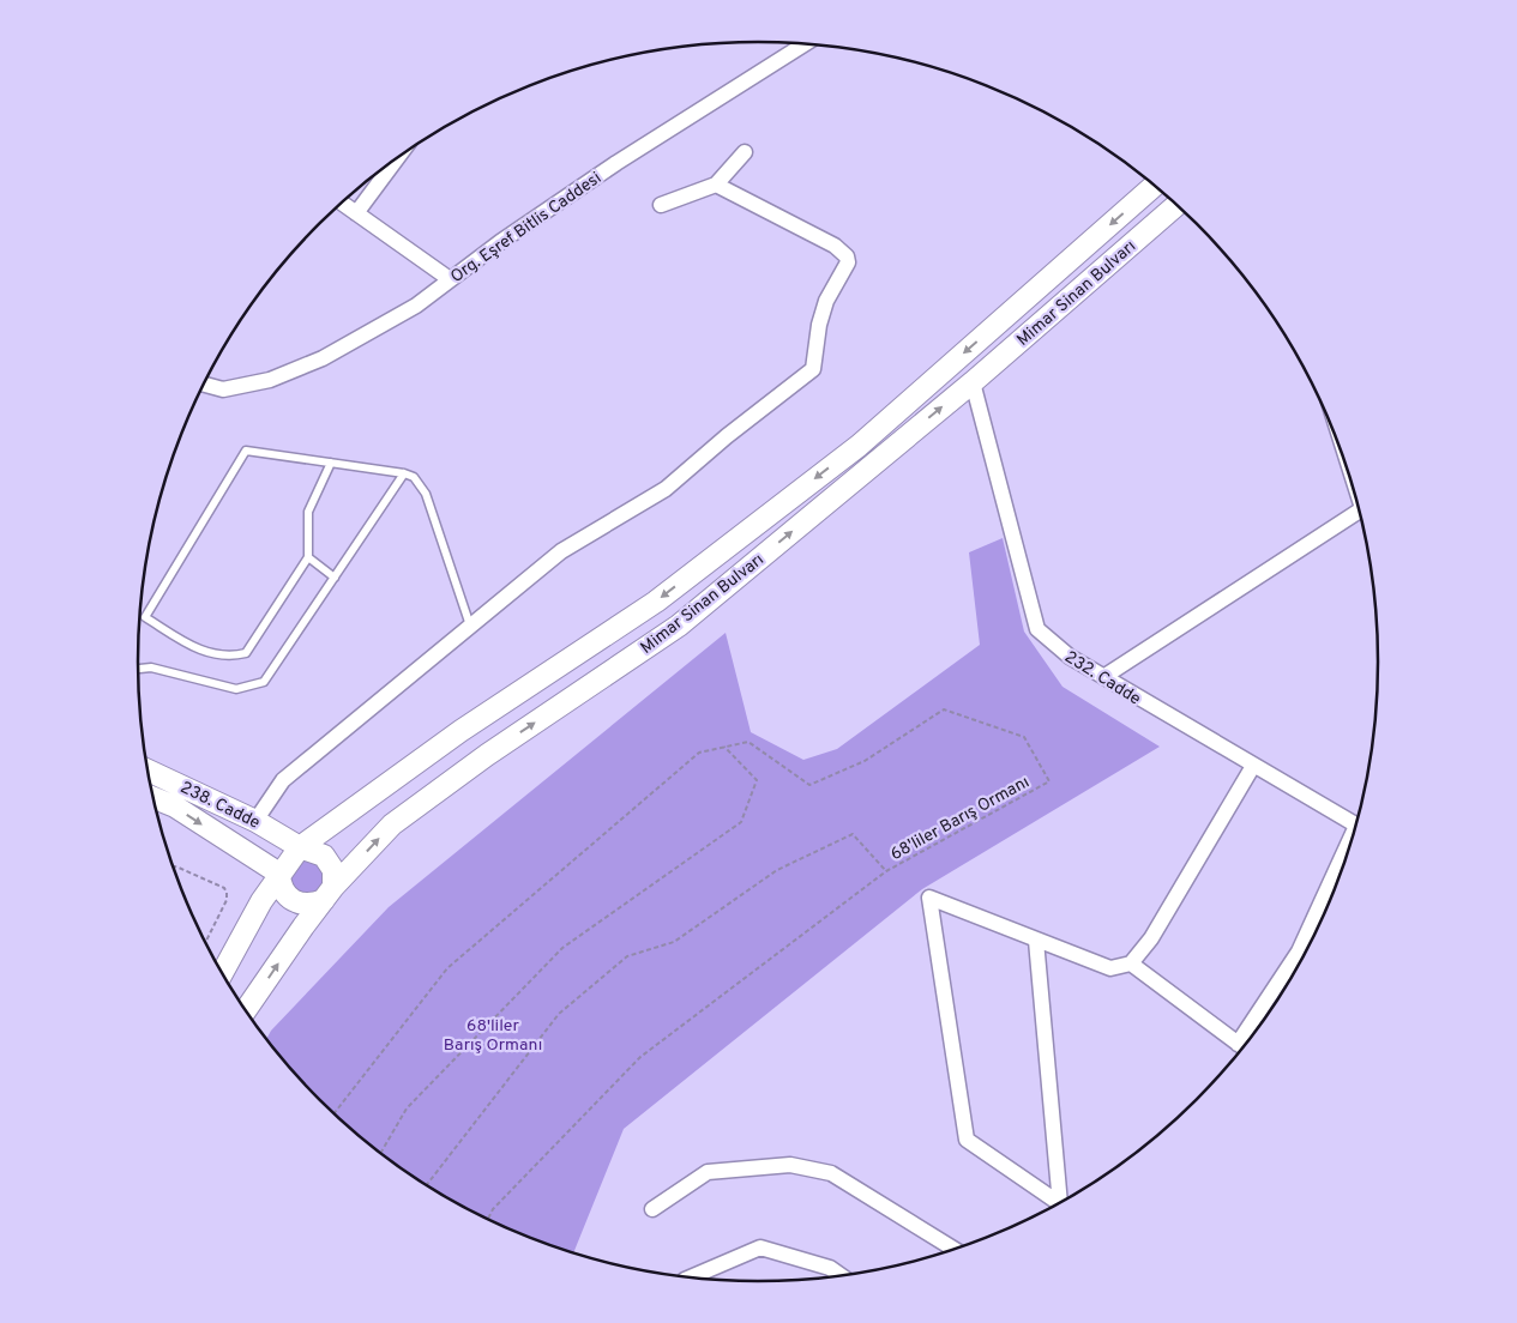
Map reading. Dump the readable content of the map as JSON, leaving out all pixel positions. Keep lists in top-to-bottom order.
{
  "streets": {
    "main road": ["Mimar Sinan Bulvarı", "238. Cadde"],
    "street": ["Org. Eşref Bitlis Caddesi", "232. Cadde"],
    "path": ["68'liler Barış Ormanı"]
  },
  "crossings": [
    ["Mimar Sinan Bulvarı", "232. Cadde"],
    ["Mimar Sinan Bulvarı", "238. Cadde"]
  ],
  "parks": ["68'liler Barış Ormanı"]
}
